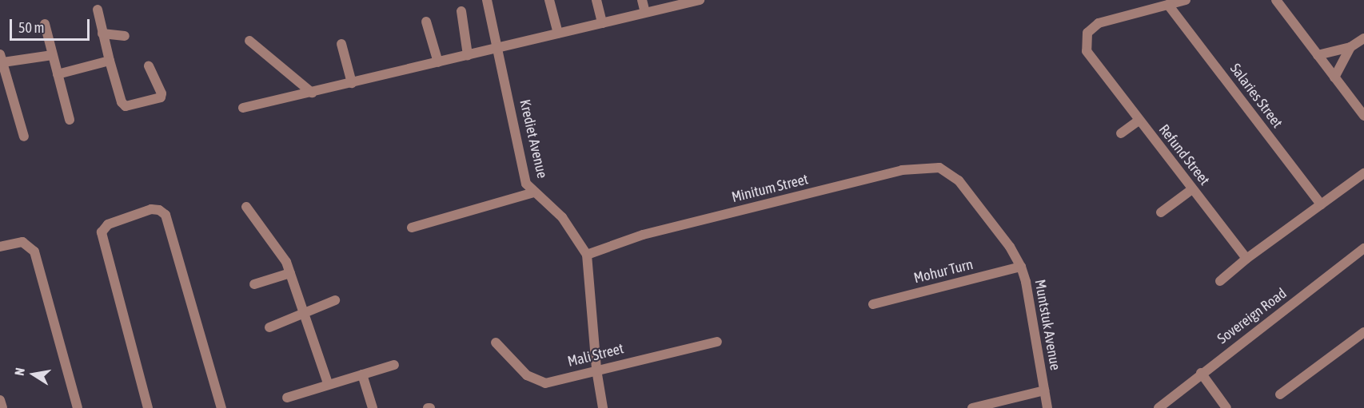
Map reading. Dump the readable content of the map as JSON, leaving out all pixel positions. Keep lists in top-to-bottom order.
{
  "streets": {
    "street": [
      "Salaries Street",
      "Krediet Avenue",
      "Refund Street",
      "Minitum Street",
      "Mohur Turn",
      "Sovereign Road",
      "Muntstuk Avenue",
      "Mali Street"
    ]
  },
  "crossings": [
    ["Salaries Street", "Refund Street"],
    ["Krediet Avenue", "Minitum Street"],
    ["Krediet Avenue", "Mali Street"],
    ["Minitum Street", "Muntstuk Avenue"],
    ["Mohur Turn", "Muntstuk Avenue"]
  ],
  "scale_bar": "50 m",
  "north": "left"
}
